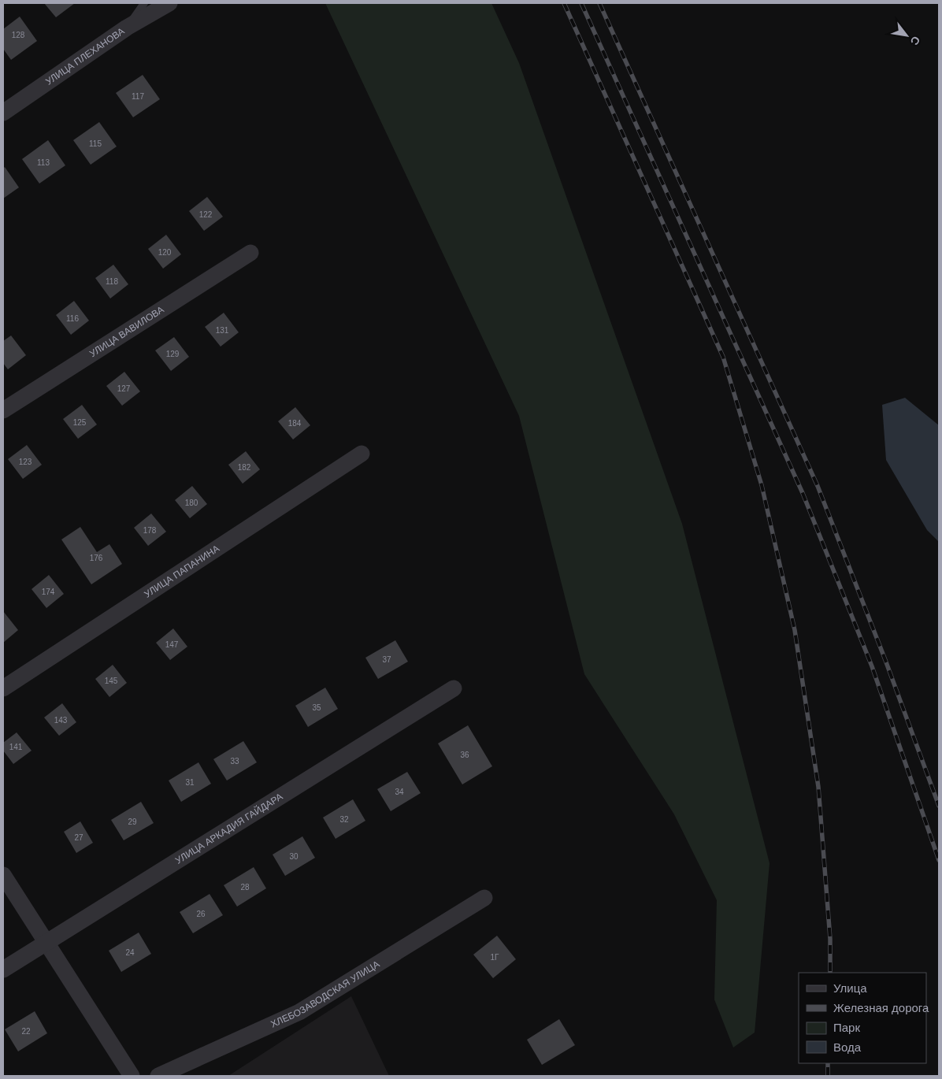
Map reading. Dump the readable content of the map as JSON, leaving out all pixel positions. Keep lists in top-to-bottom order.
{
  "streets": {
    "street": [
      "УЛИЦА ПЛЕХАНОВА",
      "УЛИЦА ВАВИЛОВА",
      "УЛИЦА ПАПАНИНА",
      "УЛИЦА АРКАДИЯ ГАЙДАРА",
      "ХЛЕБОЗАВОДСКАЯ УЛИЦА"
    ]
  },
  "house_numbers": [
    "128",
    "117",
    "115",
    "113",
    "122",
    "120",
    "118",
    "116",
    "131",
    "129",
    "127",
    "125",
    "184",
    "123",
    "182",
    "180",
    "178",
    "176",
    "174",
    "147",
    "37",
    "145",
    "35",
    "143",
    "141",
    "36",
    "33",
    "31",
    "34",
    "32",
    "29",
    "27",
    "30",
    "28",
    "26",
    "24",
    "1Г",
    "22"
  ],
  "legend": [
    "Улица",
    "Железная дорога",
    "Парк",
    "Вода"
  ],
  "north": "bottom right"
}
